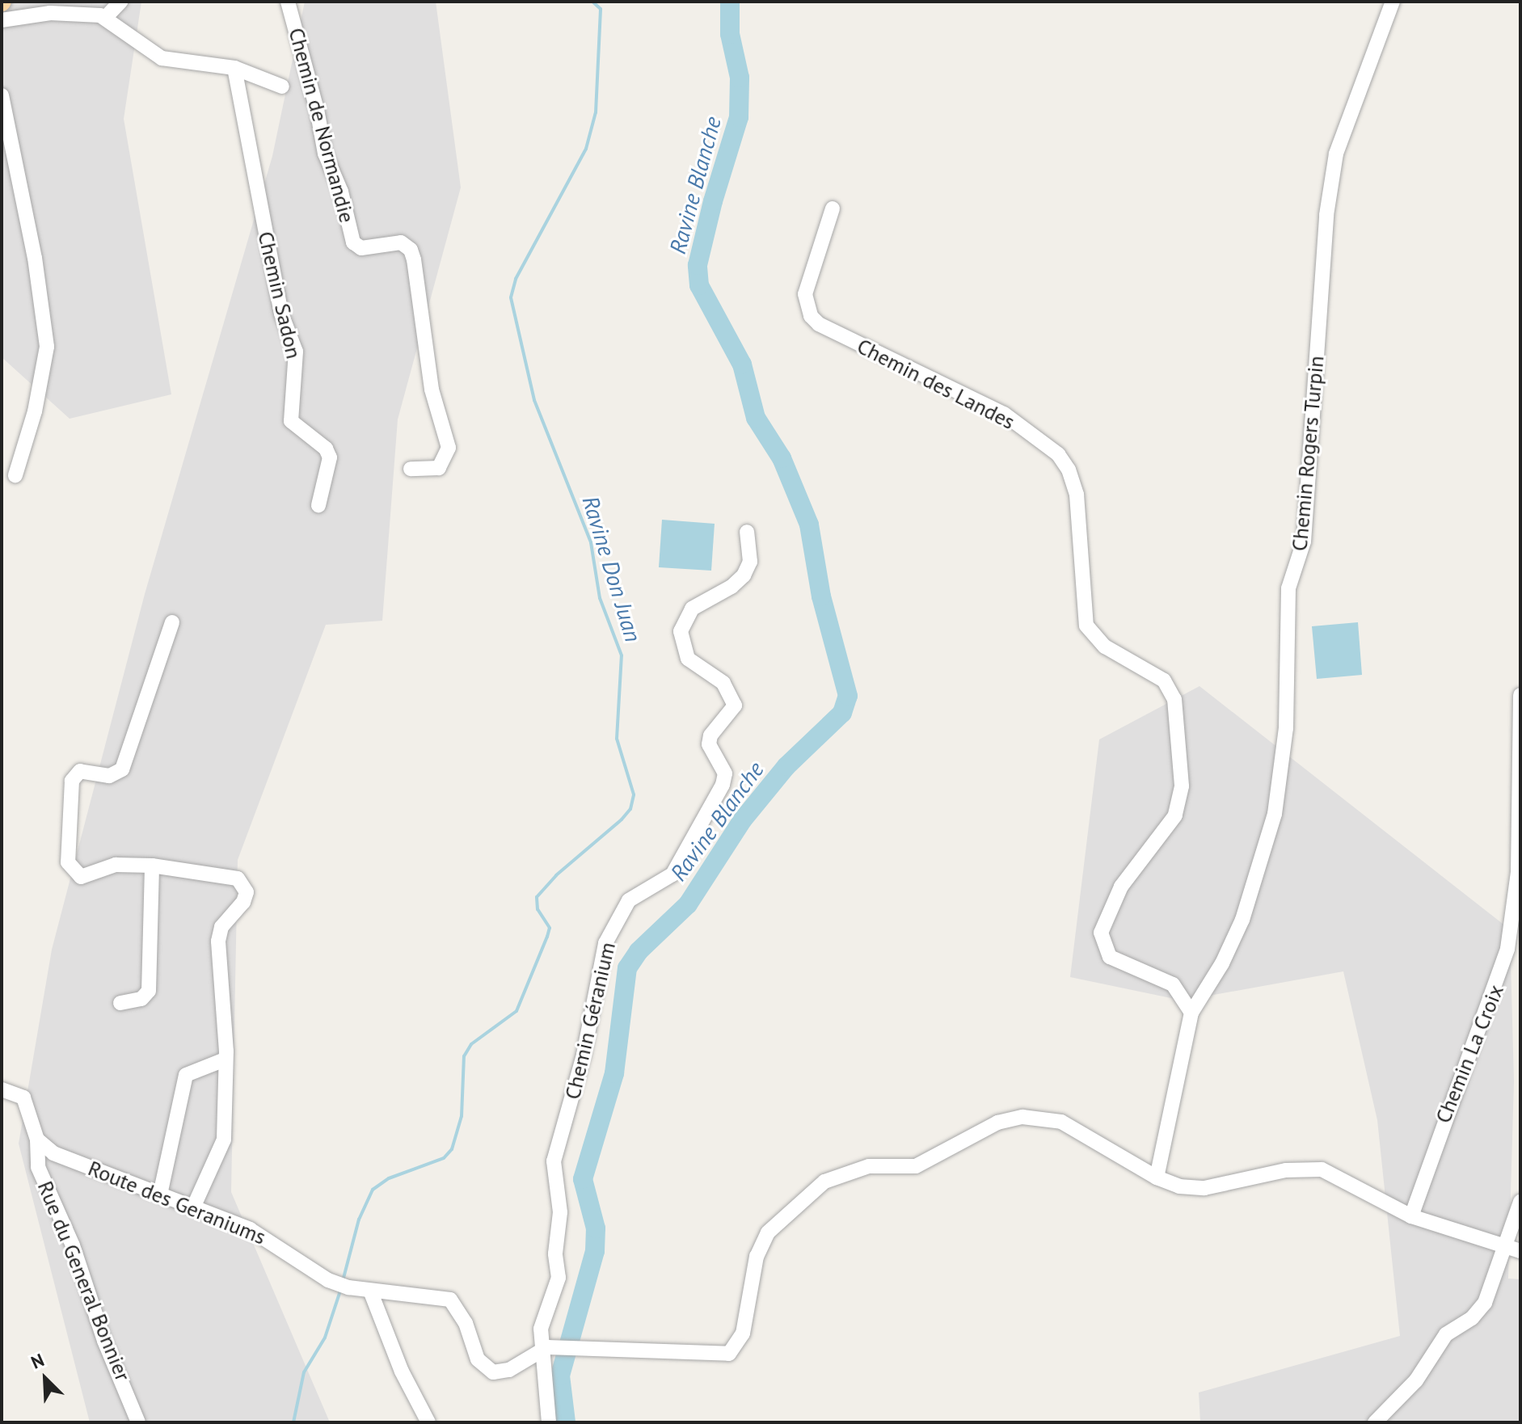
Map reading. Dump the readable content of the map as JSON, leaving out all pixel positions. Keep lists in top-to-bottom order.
{
  "streets": {
    "street": [
      "Chemin de Normandie",
      "Chemin Sadon",
      "Chemin des Landes",
      "Chemin Rogers Turpin",
      "Chemin Géranium",
      "Chemin La Croix",
      "Route des Geraniums",
      "Rue du General Bonnier"
    ]
  },
  "crossings": [
    ["Chemin des Landes", "Chemin Rogers Turpin"],
    ["Chemin Géranium", "Route des Geraniums"],
    ["Route des Geraniums", "Rue du General Bonnier"]
  ],
  "water": ["Ravine Blanche", "Ravine Don Juan"],
  "north": "top left"
}
